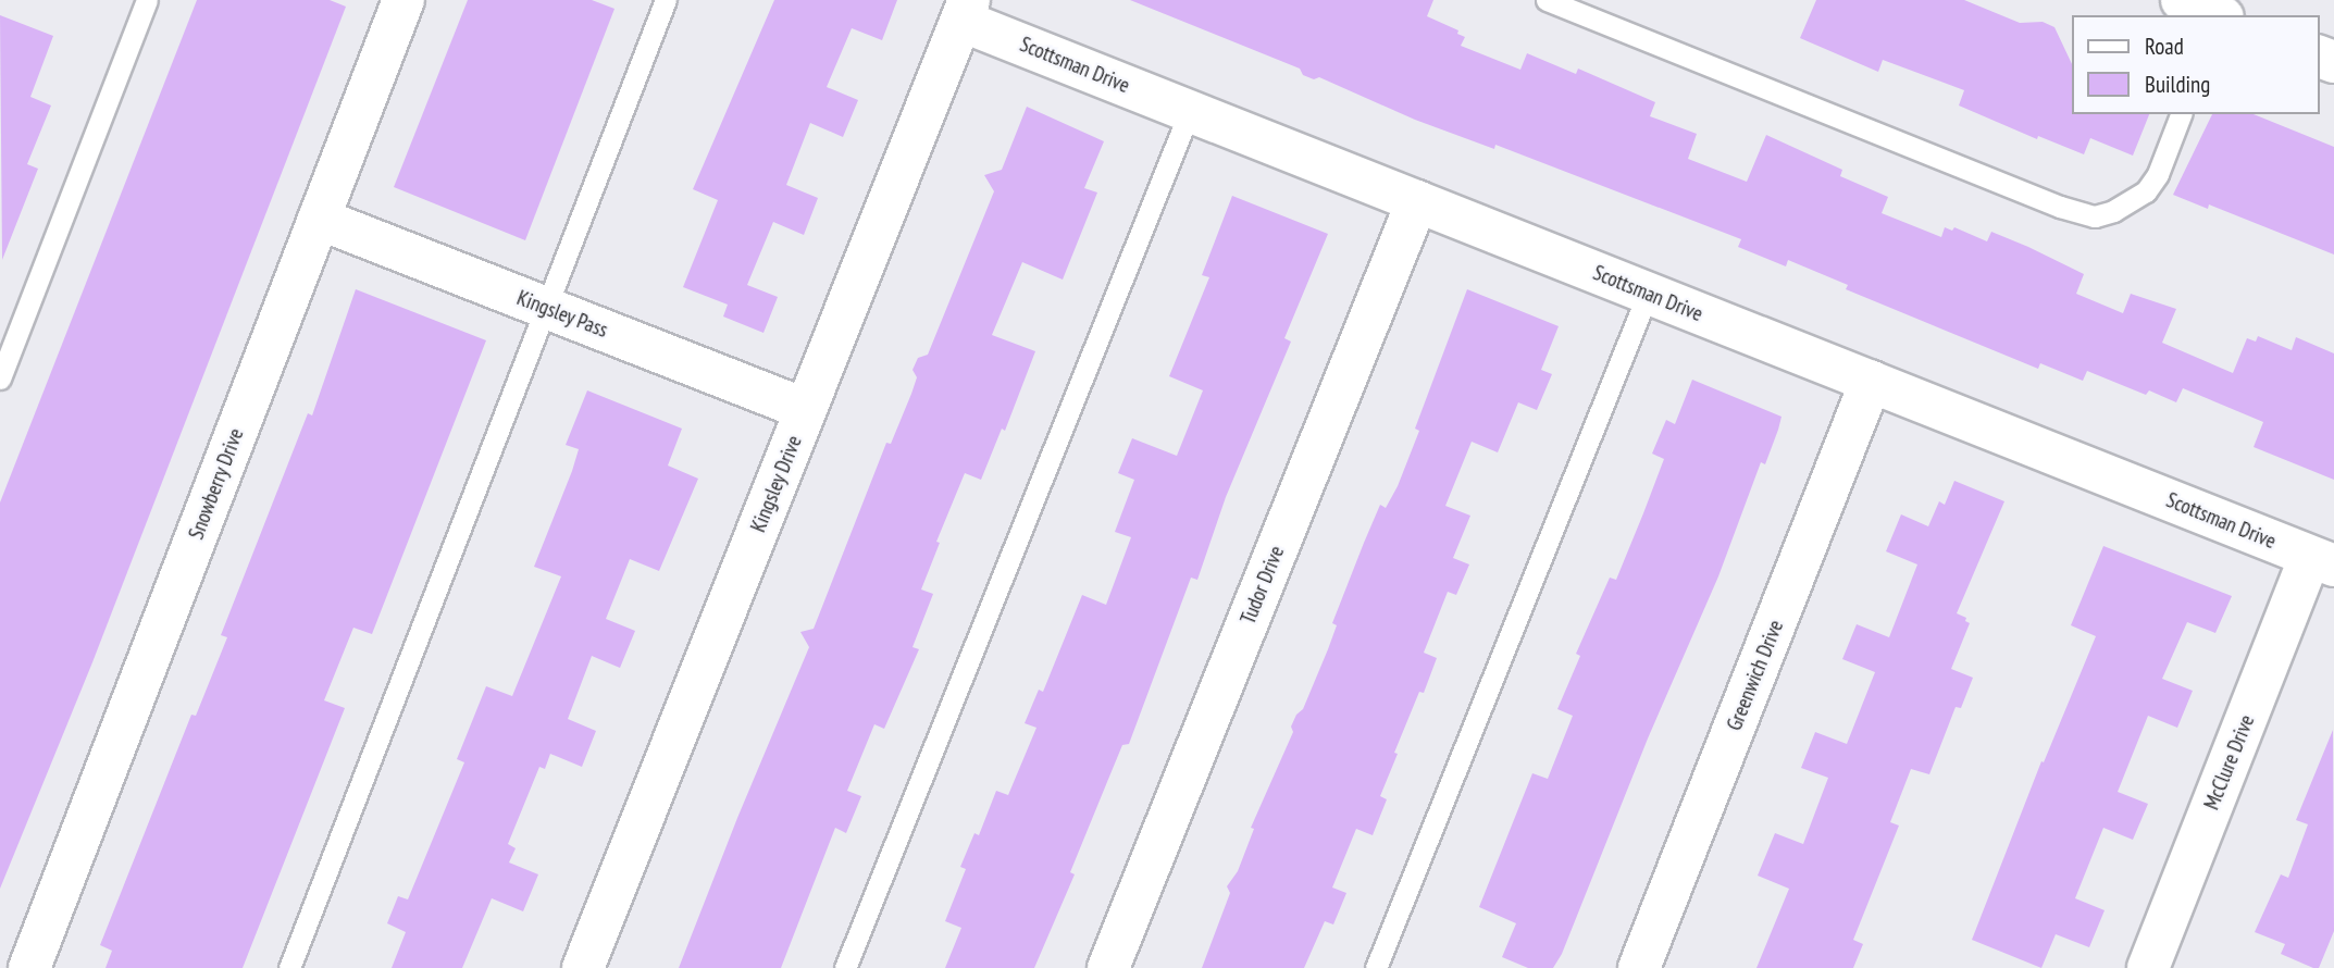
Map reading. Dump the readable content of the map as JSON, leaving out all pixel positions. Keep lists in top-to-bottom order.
{
  "streets": {
    "street": [
      "Scottsman Drive",
      "Kingsley Pass",
      "Snowberry Drive",
      "Kingsley Drive",
      "Tudor Drive",
      "Greenwich Drive",
      "McClure Drive"
    ]
  },
  "crossings": [
    ["Scottsman Drive", "Kingsley Drive"],
    ["Scottsman Drive", "Tudor Drive"],
    ["Scottsman Drive", "Greenwich Drive"],
    ["Scottsman Drive", "McClure Drive"],
    ["Kingsley Pass", "Snowberry Drive"],
    ["Kingsley Pass", "Kingsley Drive"]
  ],
  "legend": ["Road", "Building"]
}
